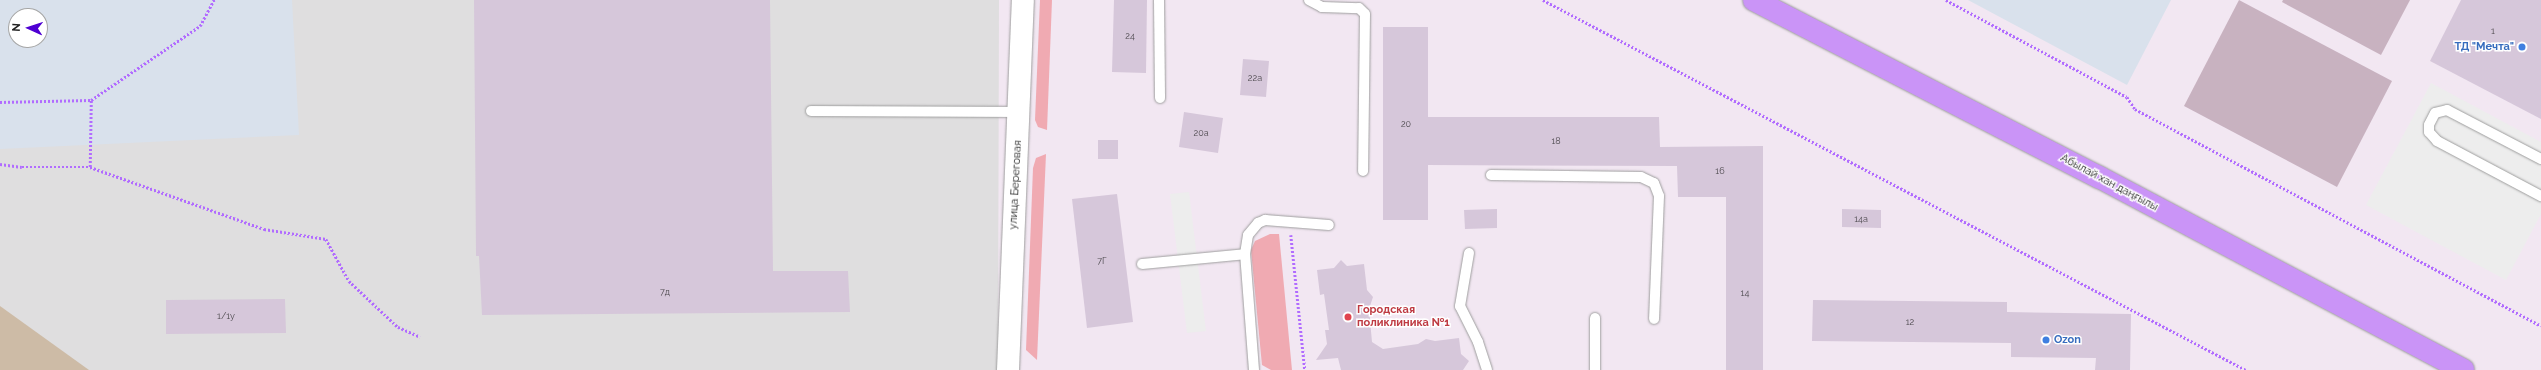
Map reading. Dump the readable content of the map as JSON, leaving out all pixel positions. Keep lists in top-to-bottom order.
{
  "streets": {
    "highway": ["Абылай хан даңғылы"],
    "street": ["улица Береговая"]
  },
  "places": ["ТД \"Мечта\"", "Городская поликлиника №1", "Ozon"],
  "house_numbers": [
    "1",
    "24",
    "22а",
    "20",
    "20а",
    "18",
    "16",
    "14а",
    "7Г",
    "7д",
    "14",
    "1/1у",
    "12"
  ],
  "north": "left"
}
